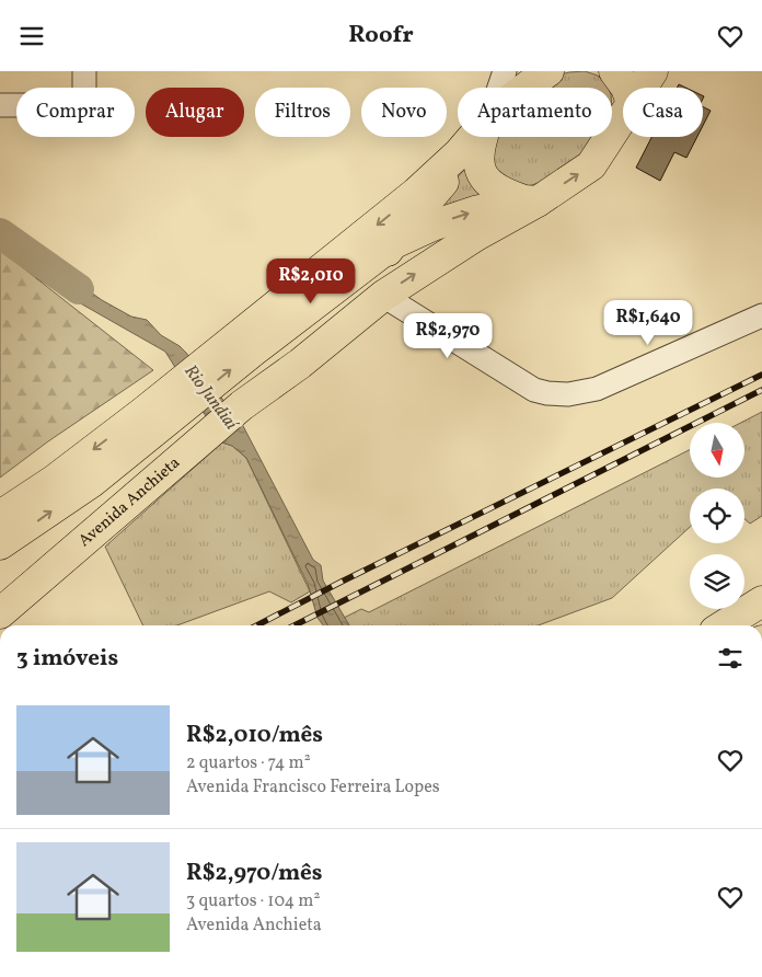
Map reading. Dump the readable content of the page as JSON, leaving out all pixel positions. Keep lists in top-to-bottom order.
{
  "streets": {
    "main road": ["Avenida Anchieta"]
  },
  "water": ["Rio Jundiaí"],
  "north": "bottom",
  "page": {
    "header": "Roofr",
    "chip": [
      "Comprar",
      "Alugar",
      "Filtros",
      "Novo",
      "Apartamento",
      "Casa"
    ],
    "price": ["R$2,010", "R$1,640", "R$2,970"],
    "heading": "3 imóveis",
    "list": [
      {
        "name": "R$2,010/mês",
        "note": "2 quartos · 74 m² · Avenida Francisco Ferreira Lopes"
      },
      {
        "name": "R$2,970/mês",
        "note": "3 quartos · 104 m² · Avenida Anchieta"
      }
    ]
  }
}
